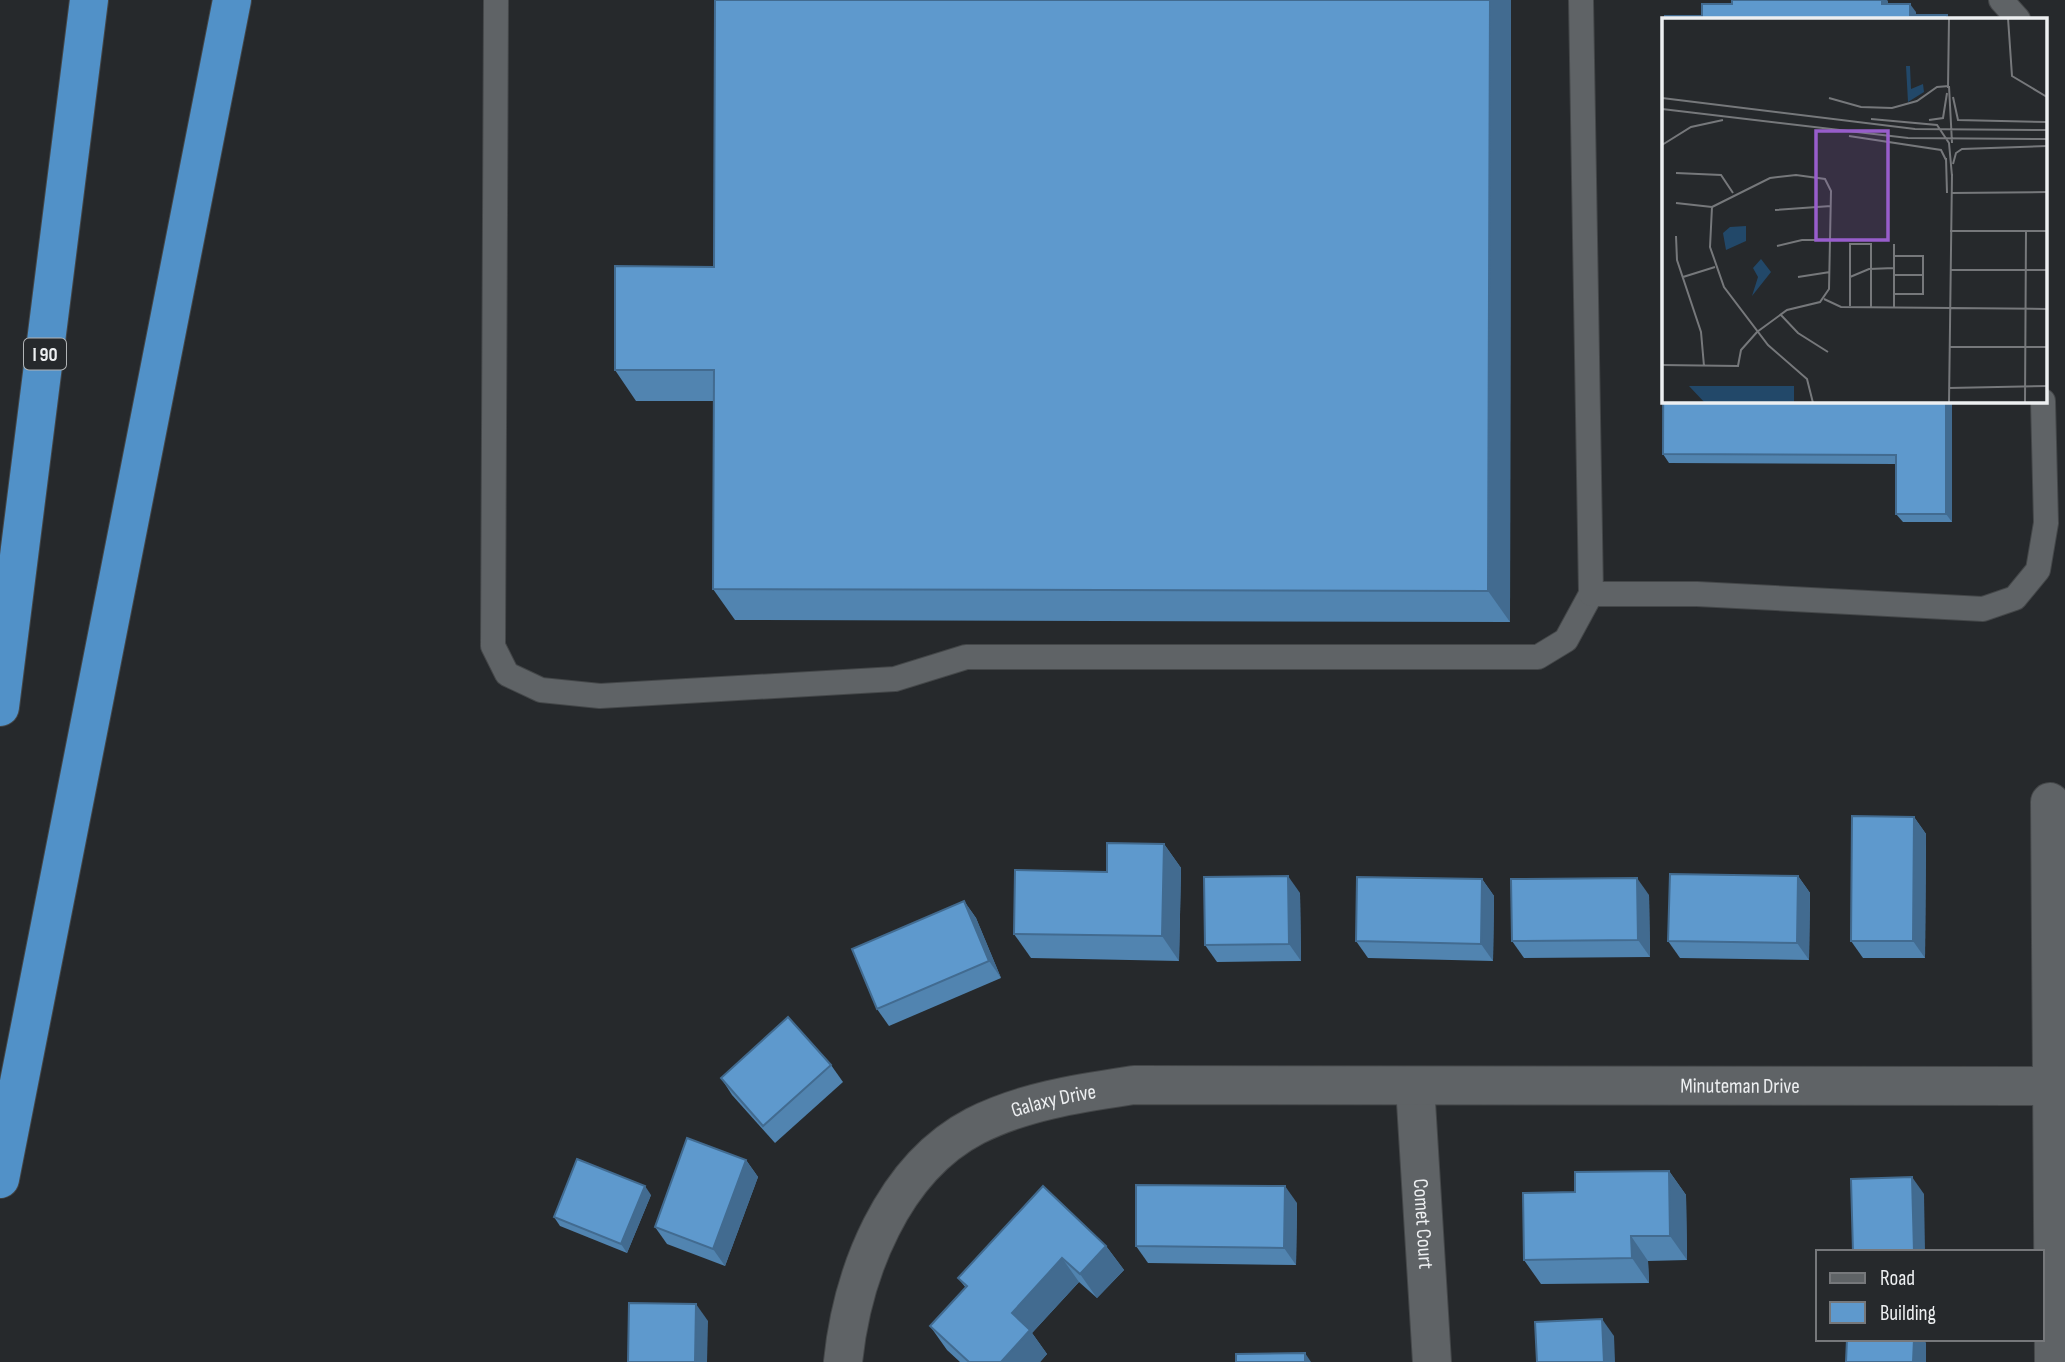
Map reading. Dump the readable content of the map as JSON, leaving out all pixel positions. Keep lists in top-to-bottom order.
{
  "streets": {
    "highway": ["I 90"],
    "street": ["Minuteman Drive", "Galaxy Drive", "Comet Court"]
  },
  "crossings": [
    ["Minuteman Drive", "Galaxy Drive"],
    ["Minuteman Drive", "Comet Court"],
    ["Galaxy Drive", "Comet Court"]
  ],
  "legend": ["Road", "Building"]
}
